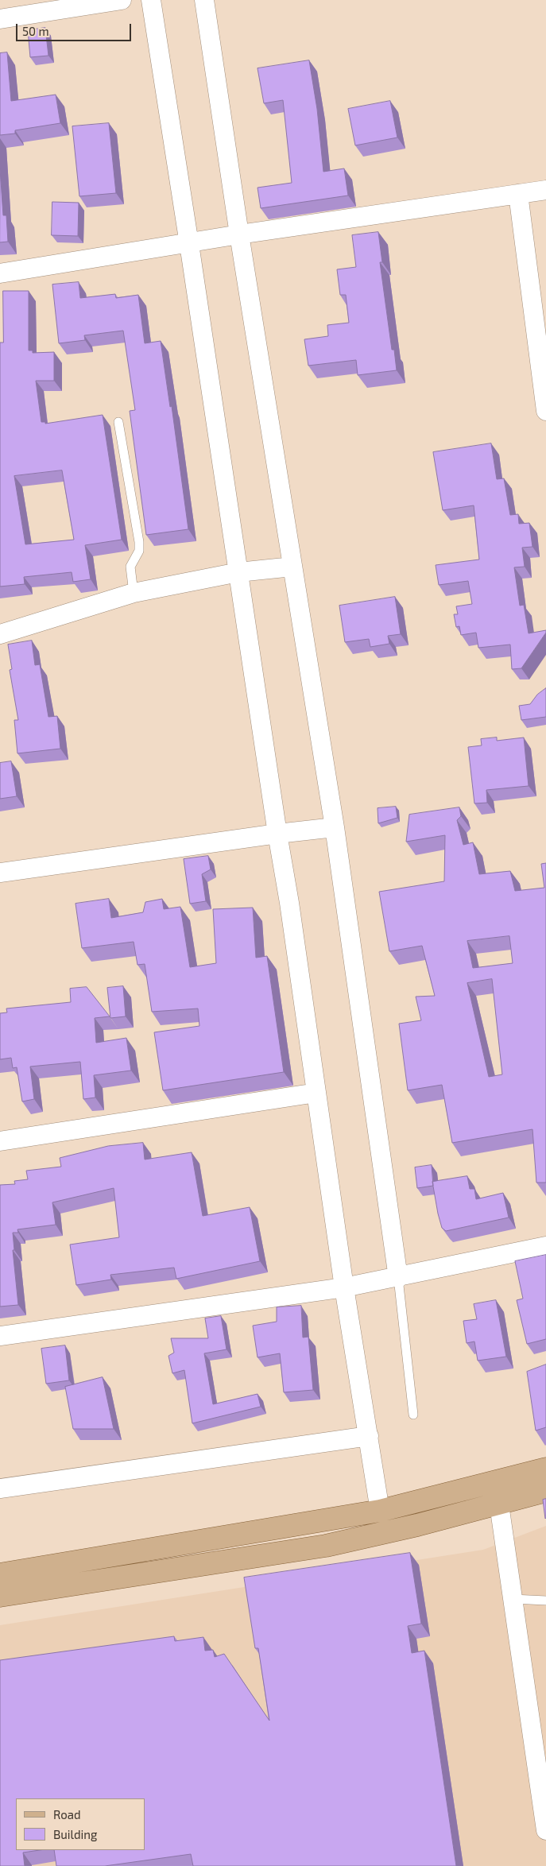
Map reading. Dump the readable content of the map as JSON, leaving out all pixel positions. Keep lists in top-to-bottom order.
{
  "legend": ["Road", "Building"],
  "scale_bar": "50 m"
}
